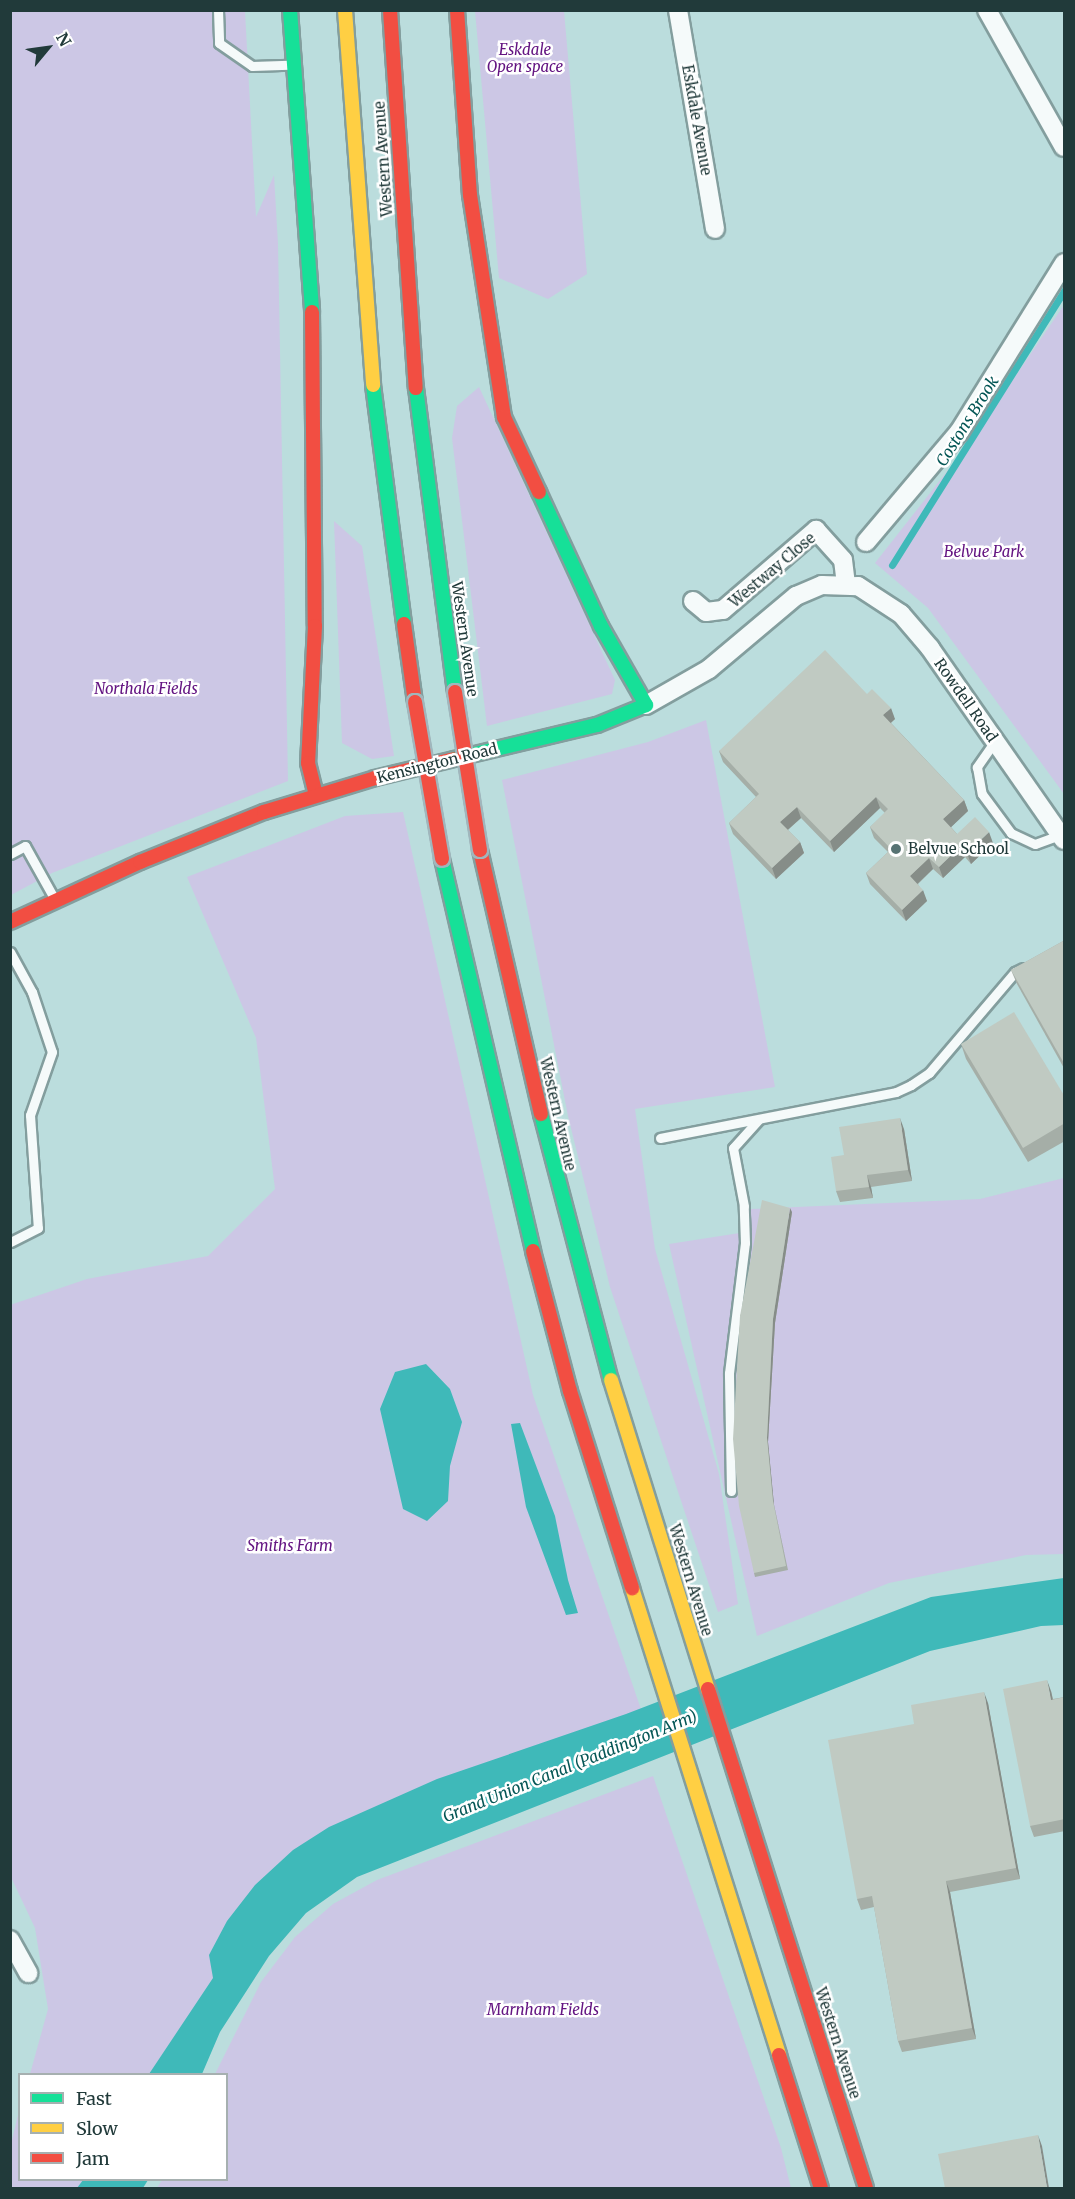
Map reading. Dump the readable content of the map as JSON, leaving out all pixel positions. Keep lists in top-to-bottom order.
{
  "streets": {
    "main road": ["Western Avenue", "Kensington Road"],
    "street": ["Eskdale Avenue", "Westway Close", "Rowdell Road"]
  },
  "crossings": [
    ["Westway Close", "Rowdell Road"],
    ["Westway Close", "Kensington Road"],
    ["Rowdell Road", "Kensington Road"]
  ],
  "water": ["Costons Brook", "Grand Union Canal (Paddington Arm)"],
  "parks": [
    "Eskdale Open space",
    "Belvue Park",
    "Northala Fields",
    "Smiths Farm",
    "Marnham Fields"
  ],
  "places": ["Belvue School"],
  "legend": ["Fast", "Slow", "Jam"],
  "north": "top right"
}
